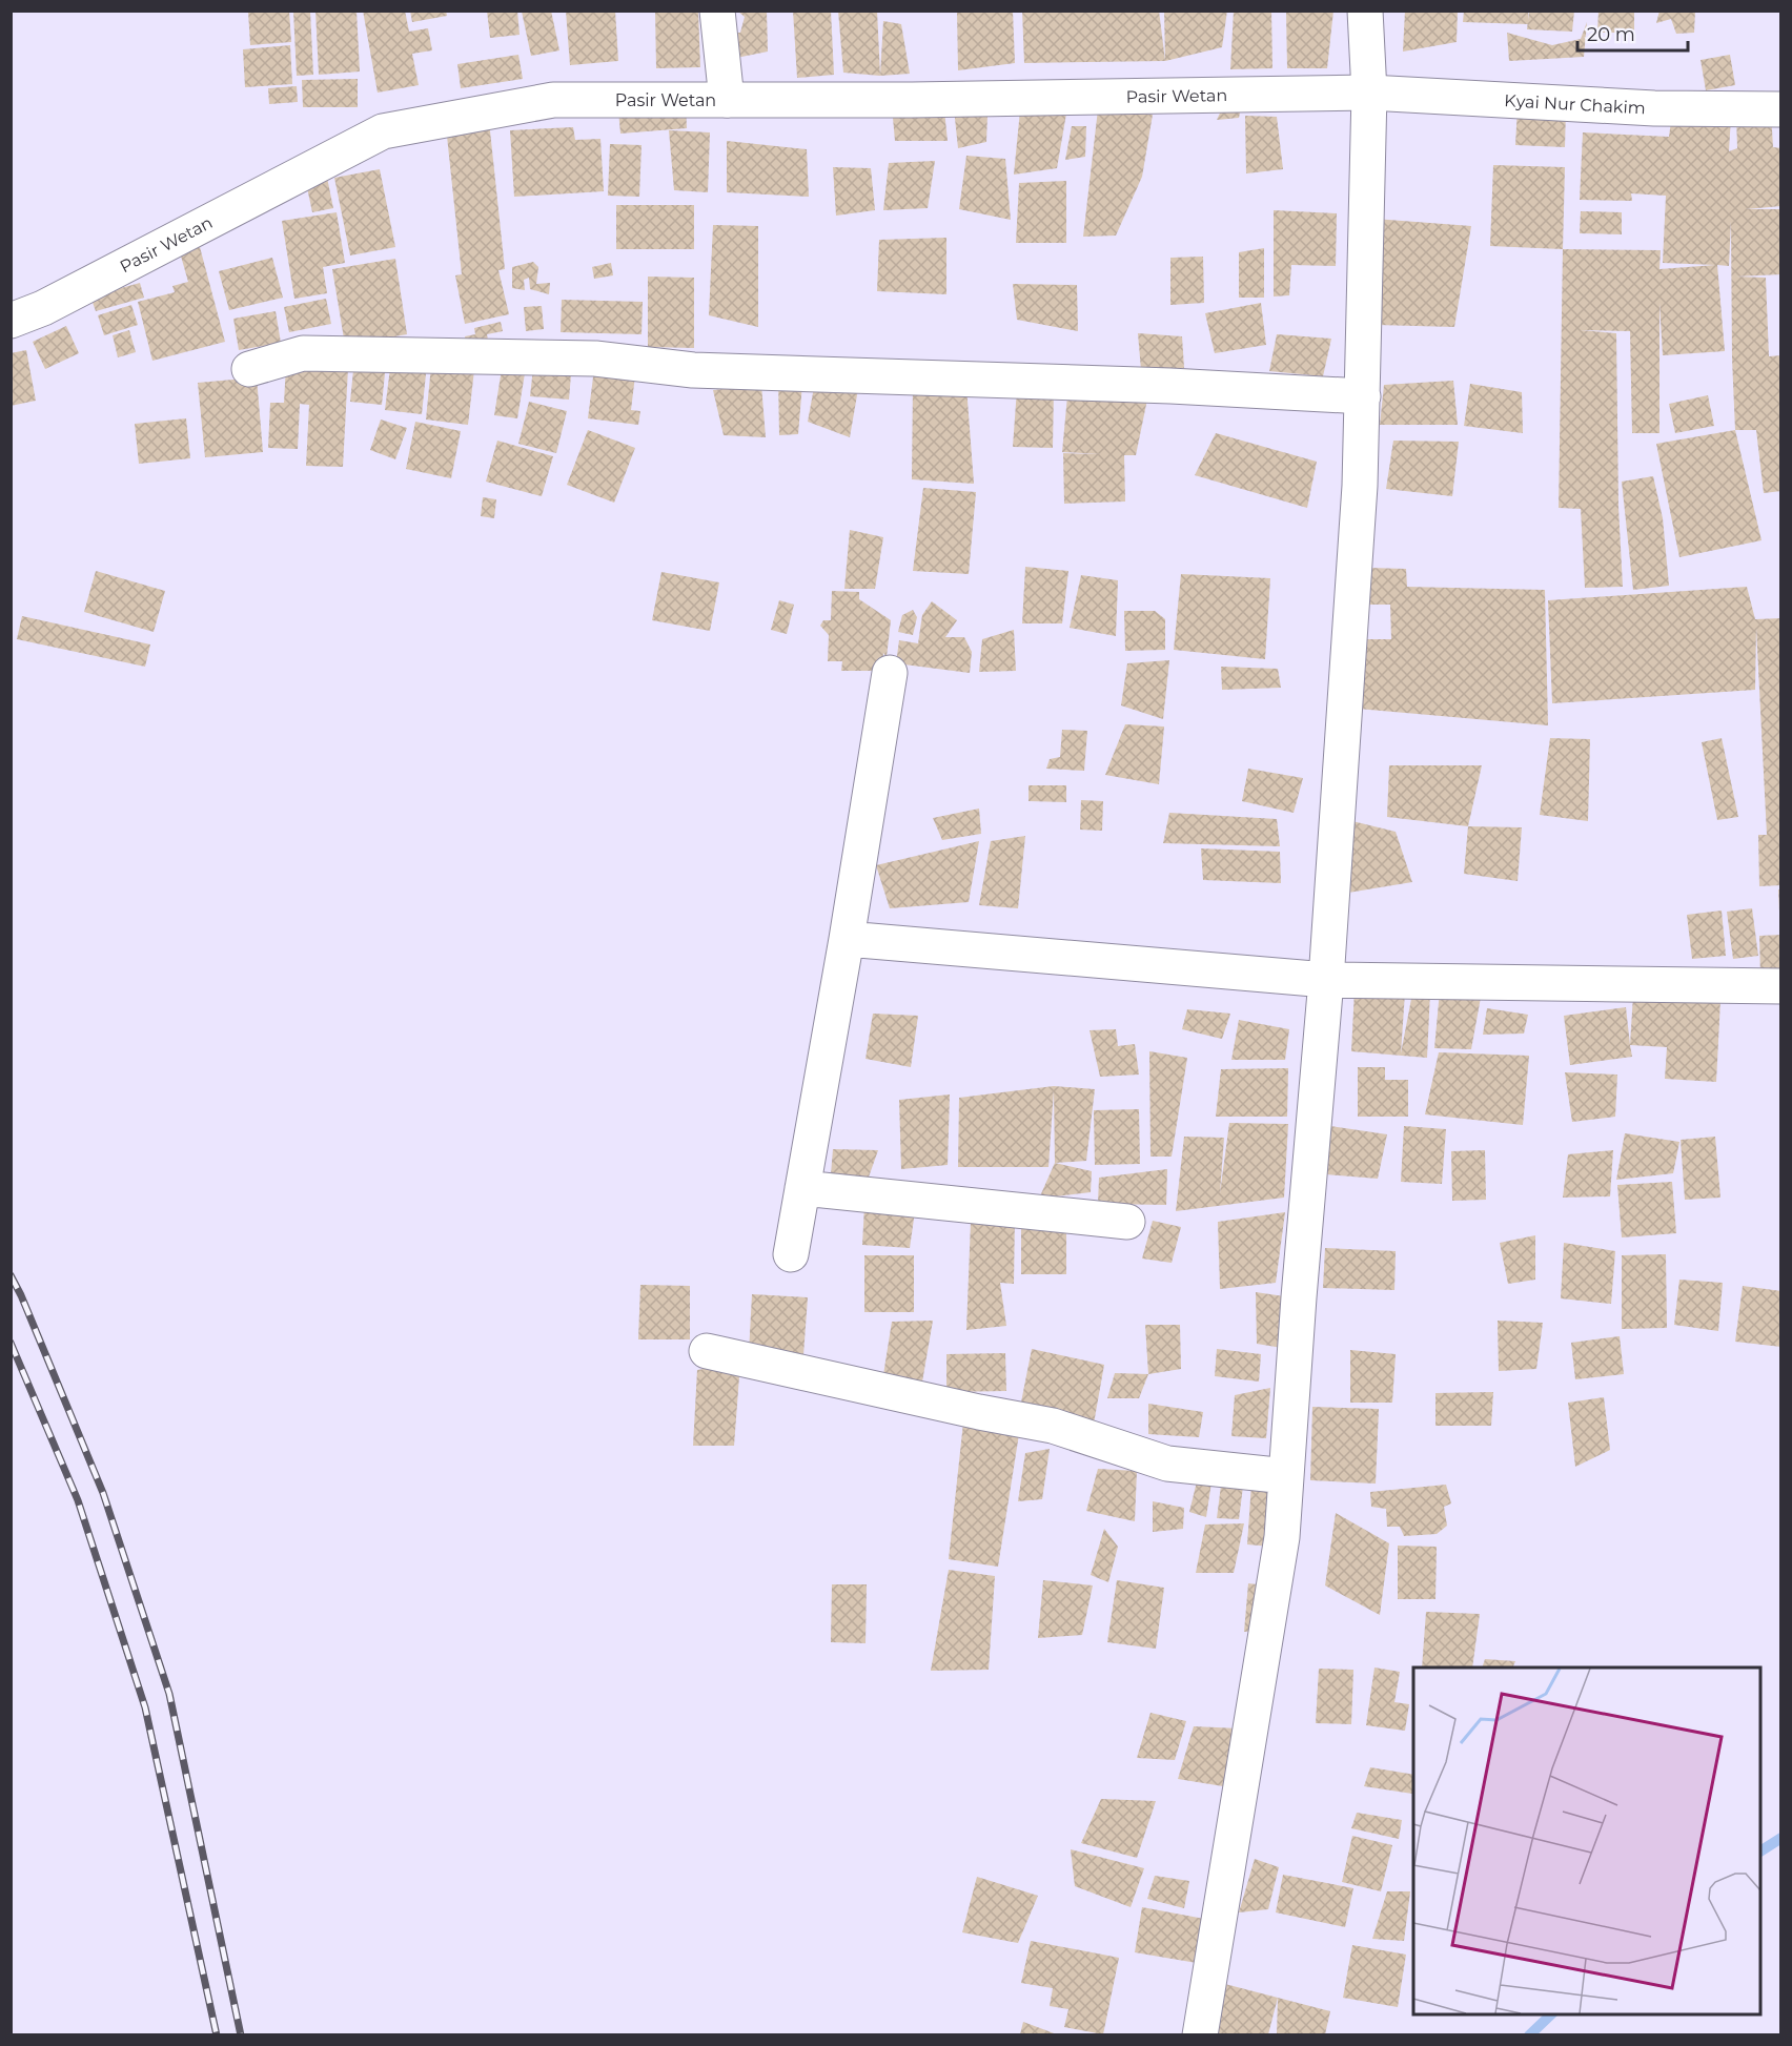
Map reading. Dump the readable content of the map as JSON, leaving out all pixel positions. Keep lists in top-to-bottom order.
{
  "streets": {
    "street": ["Pasir Wetan", "Kyai Nur Chakim"]
  },
  "crossings": [
    ["Pasir Wetan", "Kyai Nur Chakim"]
  ],
  "scale_bar": "20 m"
}
